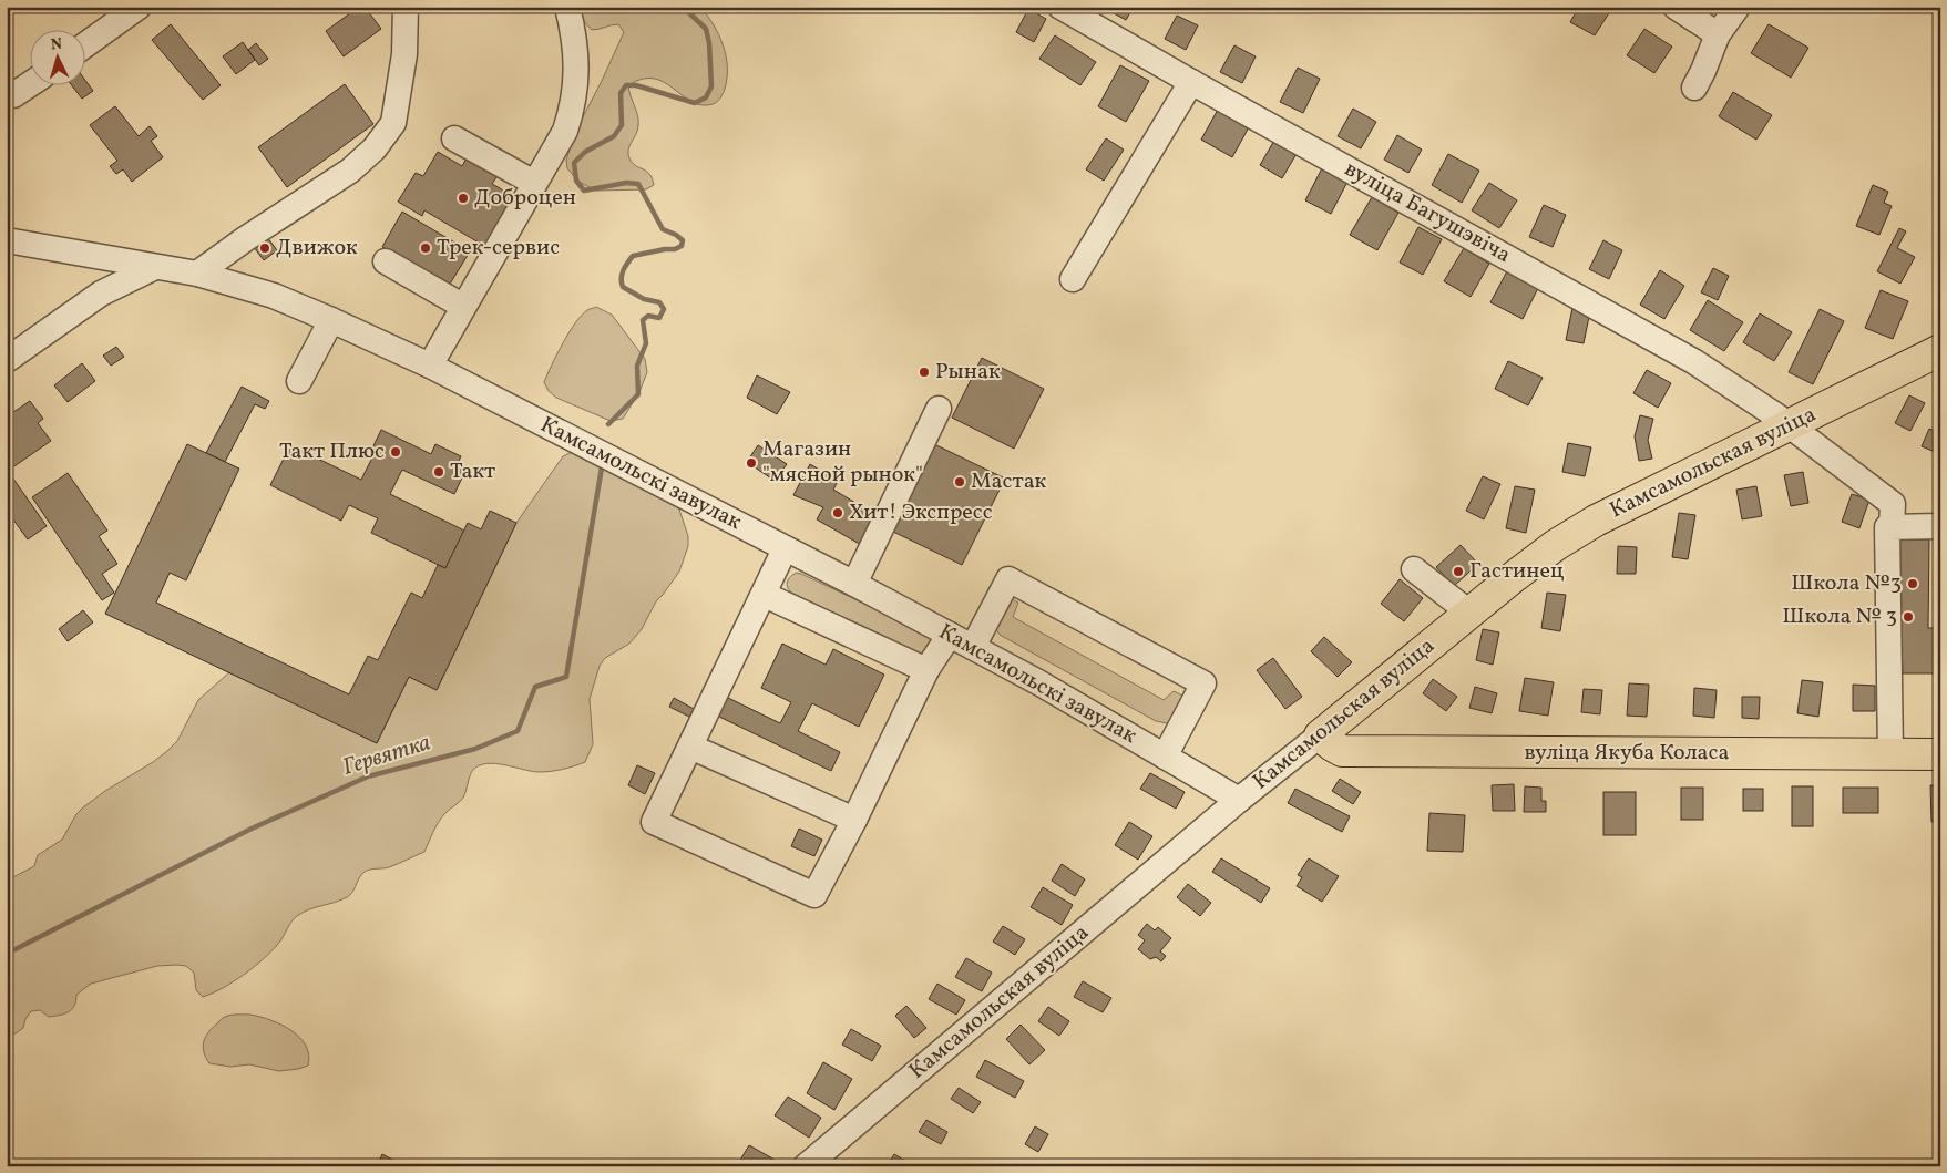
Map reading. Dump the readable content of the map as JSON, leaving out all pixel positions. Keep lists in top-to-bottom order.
{
  "streets": {
    "main road": ["Камсамольская вуліца", "вуліца Якуба Коласа"],
    "street": ["вуліца Багушэвіча", "Камсамольскі завулак"]
  },
  "crossings": [
    ["вуліца Багушэвіча", "Камсамольская вуліца"],
    ["Камсамольская вуліца", "Камсамольскі завулак"],
    ["Камсамольская вуліца", "вуліца Якуба Коласа"]
  ],
  "water": ["Гервятка"],
  "places": [
    "Доброцен",
    "Движок",
    "Трек-сервис",
    "Рынак",
    "Такт Плюс",
    "Магазин \"мясной рынок\"",
    "Такт",
    "Мастак",
    "Хит! Экспресс",
    "Гастинец",
    "Школа №3",
    "Школа № 3"
  ],
  "north": "top"
}
